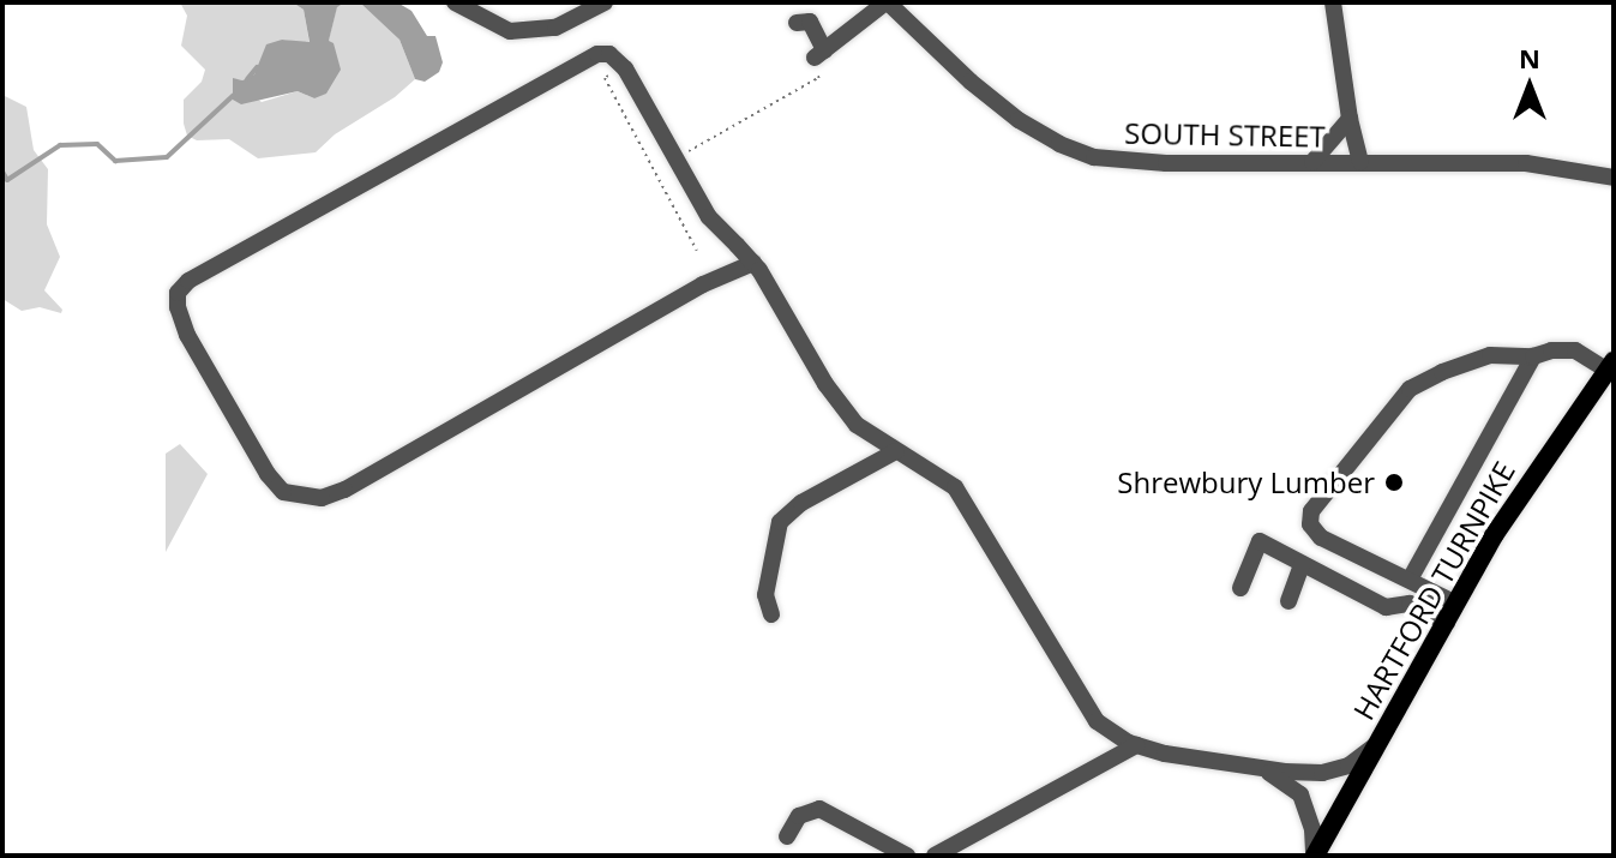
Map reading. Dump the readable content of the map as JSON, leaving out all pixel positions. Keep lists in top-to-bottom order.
{
  "streets": {
    "main road": ["HARTFORD TURNPIKE"],
    "street": ["SOUTH STREET"]
  },
  "places": ["Shrewbury Lumber"],
  "north": "top"
}
